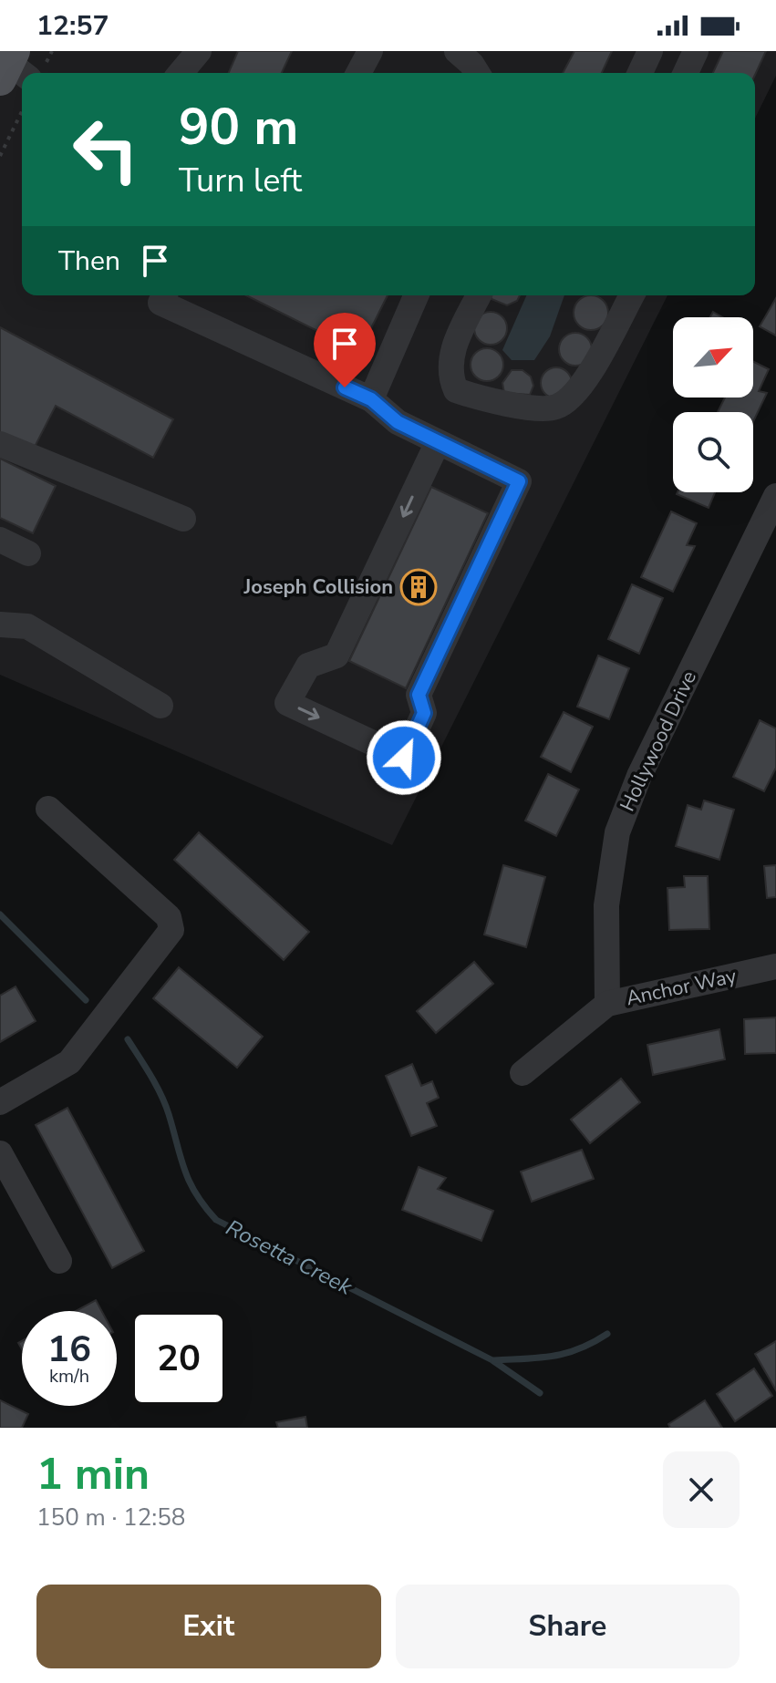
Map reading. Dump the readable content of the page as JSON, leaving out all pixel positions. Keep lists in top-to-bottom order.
{
  "streets": {
    "street": ["Hollywood Drive", "Anchor Way"]
  },
  "crossings": [
    ["Hollywood Drive", "Anchor Way"]
  ],
  "water": ["Rosetta Creek"],
  "places": {
    "building": ["Joseph Collision"]
  },
  "north": "top right",
  "page": {
    "status": "12:57",
    "turn": ["90 m", "Turn left"],
    "then": "Then",
    "speed": "16 km/h",
    "limit": "20",
    "heading": ["1 min", "150 m · 12:58"],
    "buttons": ["Exit", "Share"]
  }
}
